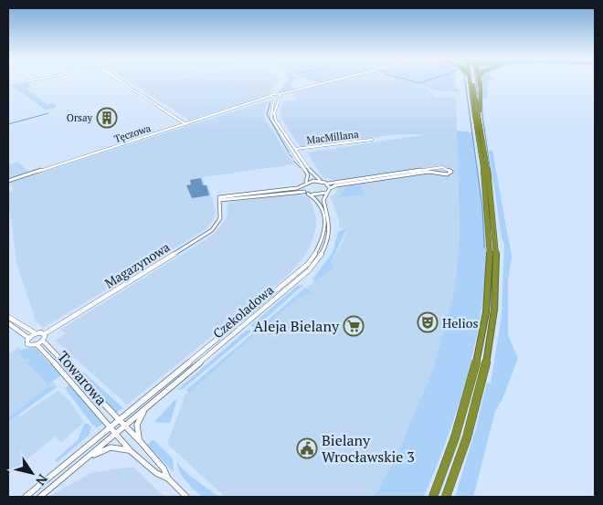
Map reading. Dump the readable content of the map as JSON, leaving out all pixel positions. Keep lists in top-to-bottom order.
{
  "streets": {
    "street": [
      "Tęczowa",
      "MacMillana",
      "Magazynowa",
      "Czekoladowa",
      "Towarowa"
    ]
  },
  "crossings": [
    ["Czekoladowa", "Towarowa"]
  ],
  "places": {
    "building": ["Orsay"],
    "theatre": ["Helios"],
    "supermarket": ["Aleja Bielany"],
    "public building": ["Bielany Wrocławskie 3"]
  },
  "north": "bottom right"
}
